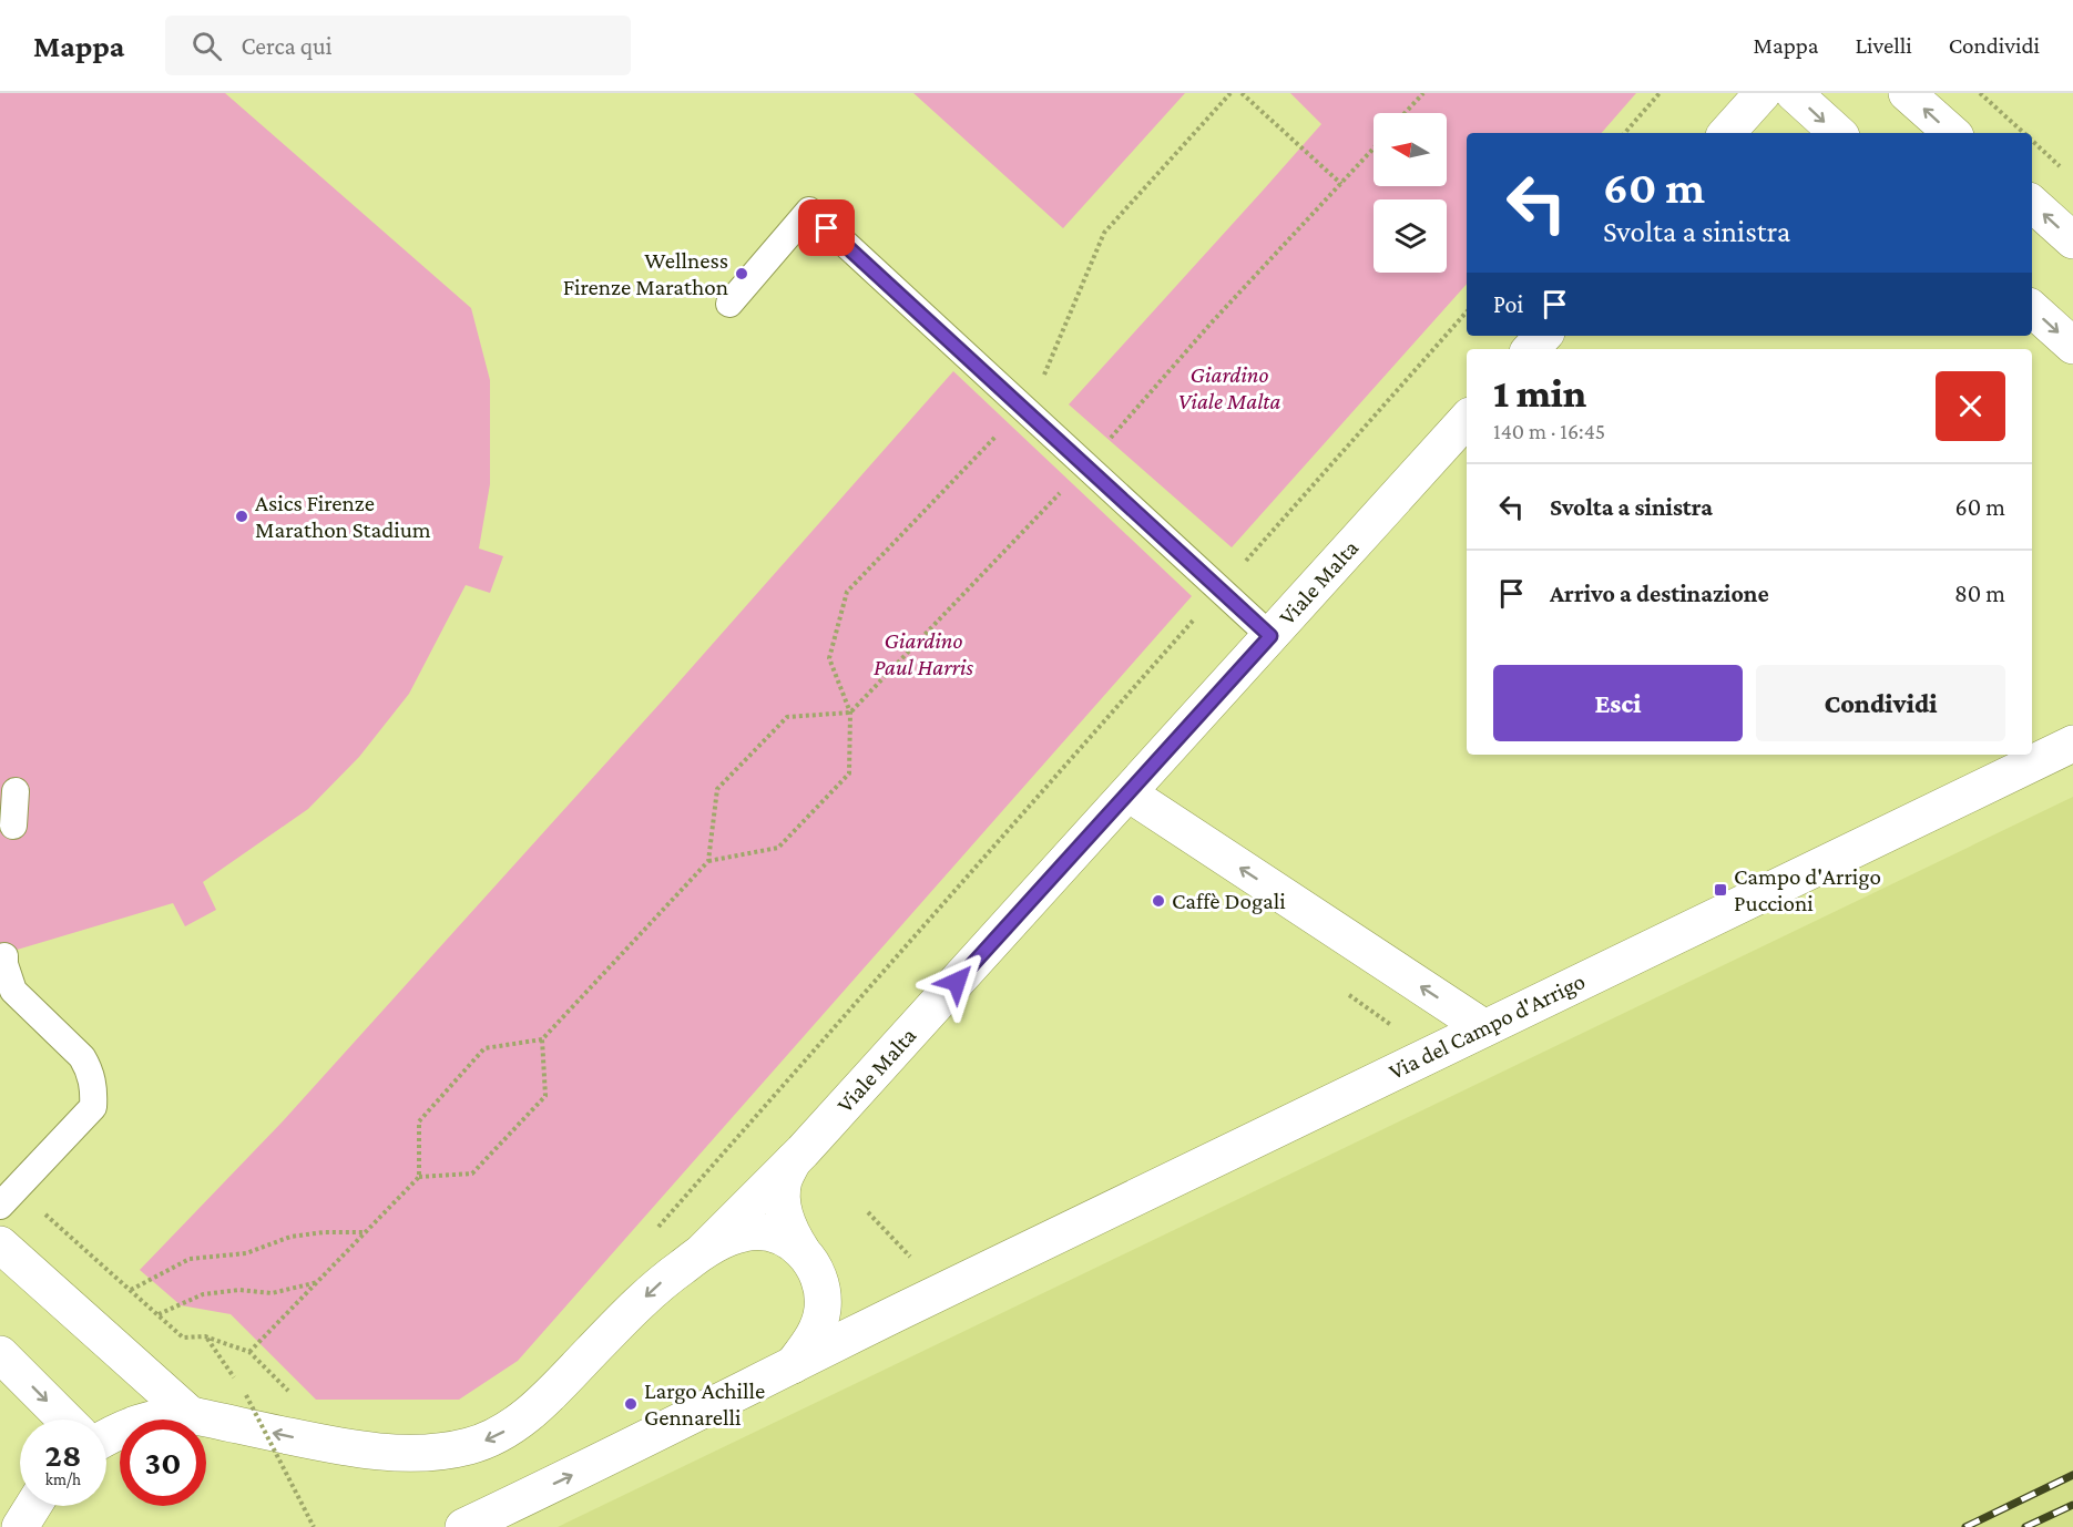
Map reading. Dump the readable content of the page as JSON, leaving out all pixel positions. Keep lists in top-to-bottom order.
{
  "streets": {
    "street": ["Viale Malta", "Via del Campo d'Arrigo"]
  },
  "crossings": [
    ["Viale Malta", "Via del Campo d'Arrigo"]
  ],
  "parks": ["Giardino Viale Malta", "Giardino Paul Harris"],
  "places": {
    "other": [
      "Wellness Firenze Marathon",
      "Asics Firenze Marathon Stadium",
      "Caffè Dogali",
      "Largo Achille Gennarelli"
    ],
    "transit": ["Campo d'Arrigo Puccioni"]
  },
  "north": "left",
  "page": {
    "header": "Mappa",
    "search": "Cerca qui",
    "nav": ["Mappa", "Livelli", "Condividi"],
    "turn": ["60 m", "Svolta a sinistra"],
    "then": "Poi",
    "heading": ["1 min", "140 m · 16:45"],
    "list": [
      {
        "name": "Svolta a sinistra",
        "value": "60 m"
      },
      {
        "name": "Arrivo a destinazione",
        "value": "80 m"
      }
    ],
    "buttons": ["Esci", "Condividi"],
    "speed": "28 km/h",
    "limit": "30"
  }
}
